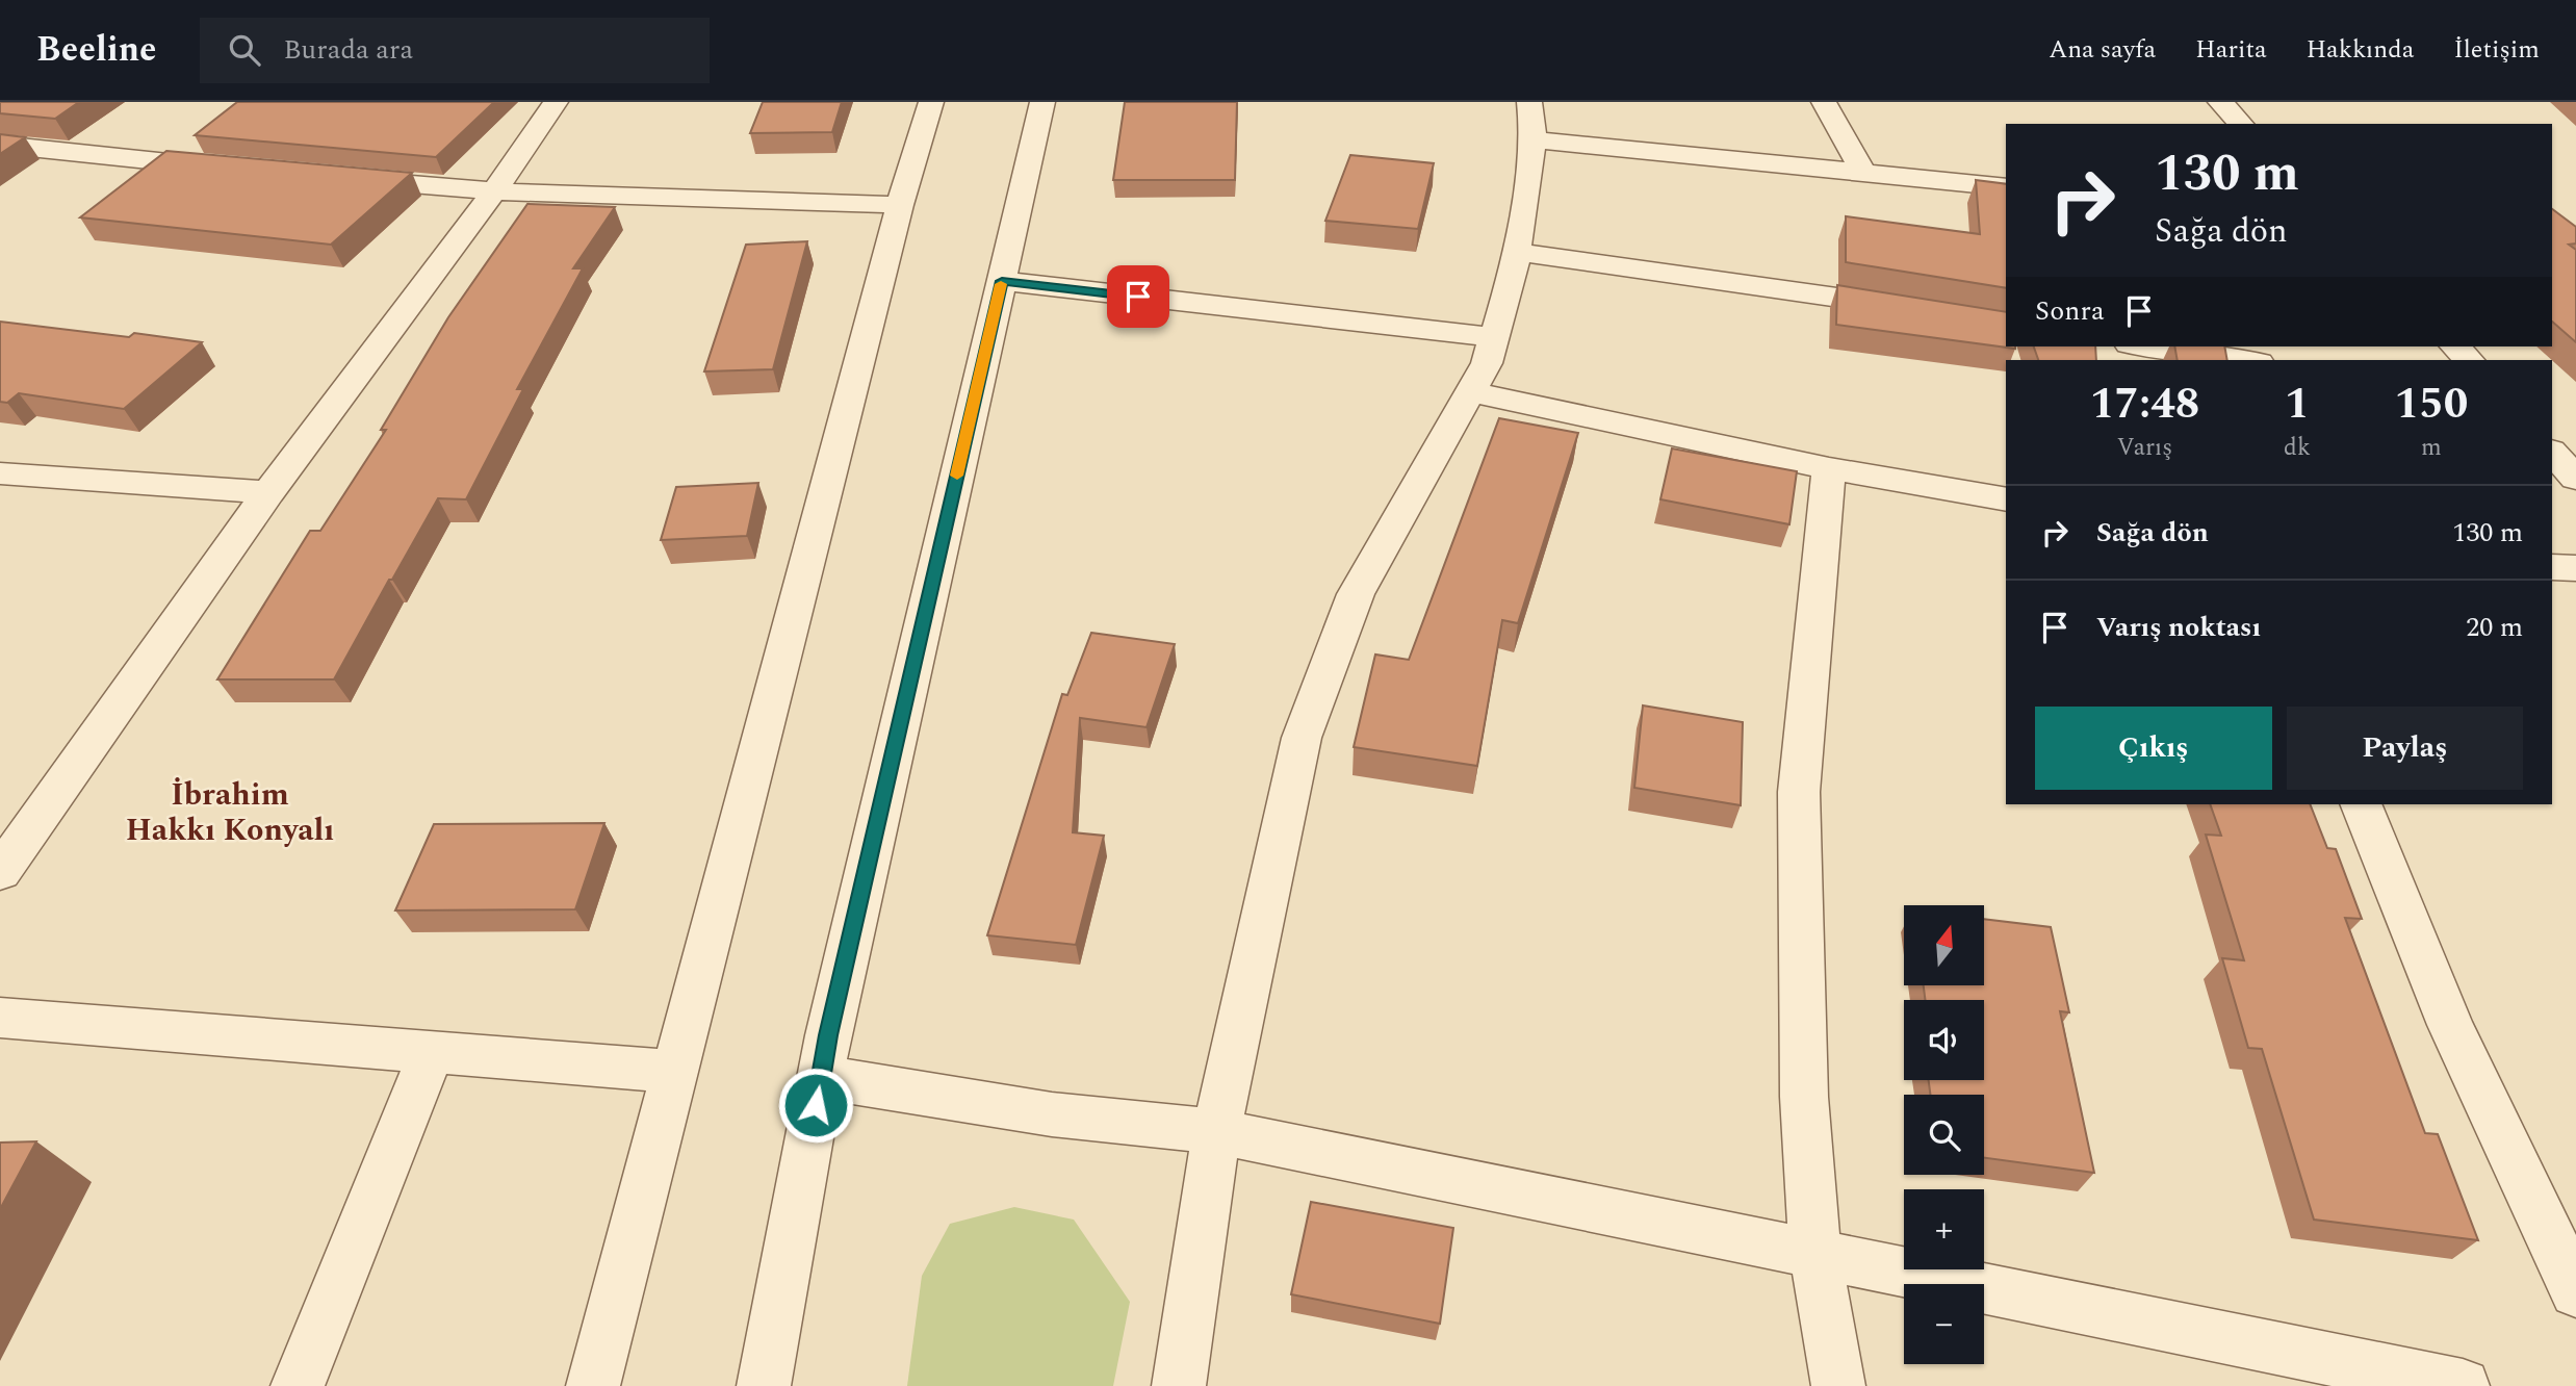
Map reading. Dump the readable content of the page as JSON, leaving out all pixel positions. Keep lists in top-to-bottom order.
{
  "districts": ["İbrahim Hakkı Konyalı"],
  "north": "top",
  "page": {
    "header": "Beeline",
    "search": "Burada ara",
    "nav": [
      "Ana sayfa",
      "Harita",
      "Hakkında",
      "İletişim"
    ],
    "turn": ["130 m", "Sağa dön"],
    "then": "Sonra",
    "eta": [
      "17:48",
      "Varış",
      "1",
      "dk",
      "150",
      "m"
    ],
    "list": [
      {
        "name": "Sağa dön",
        "value": "130 m"
      },
      {
        "name": "Varış noktası",
        "value": "20 m"
      }
    ],
    "buttons": ["Çıkış", "Paylaş"],
    "map_buttons": ["+", "−"]
  }
}
